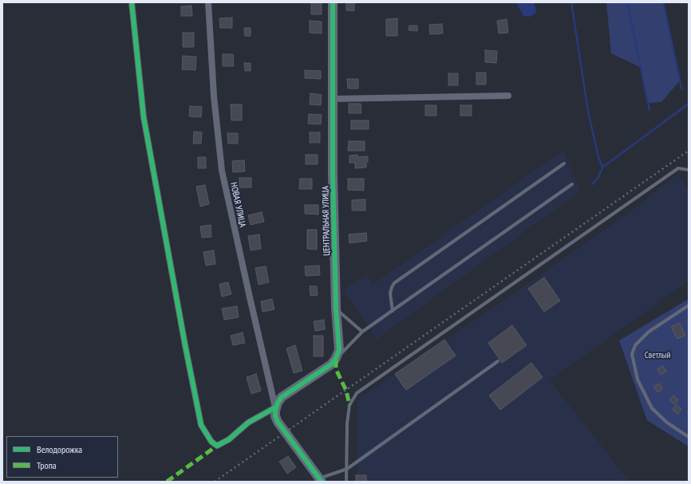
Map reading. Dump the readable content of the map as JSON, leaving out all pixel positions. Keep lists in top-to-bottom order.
{
  "streets": {
    "street": ["НОВАЯ УЛИЦА", "ЦЕНТРАЛЬНАЯ УЛИЦА"]
  },
  "parks": ["Светлый"],
  "legend": ["Велодорожка", "Тропа"]
}
